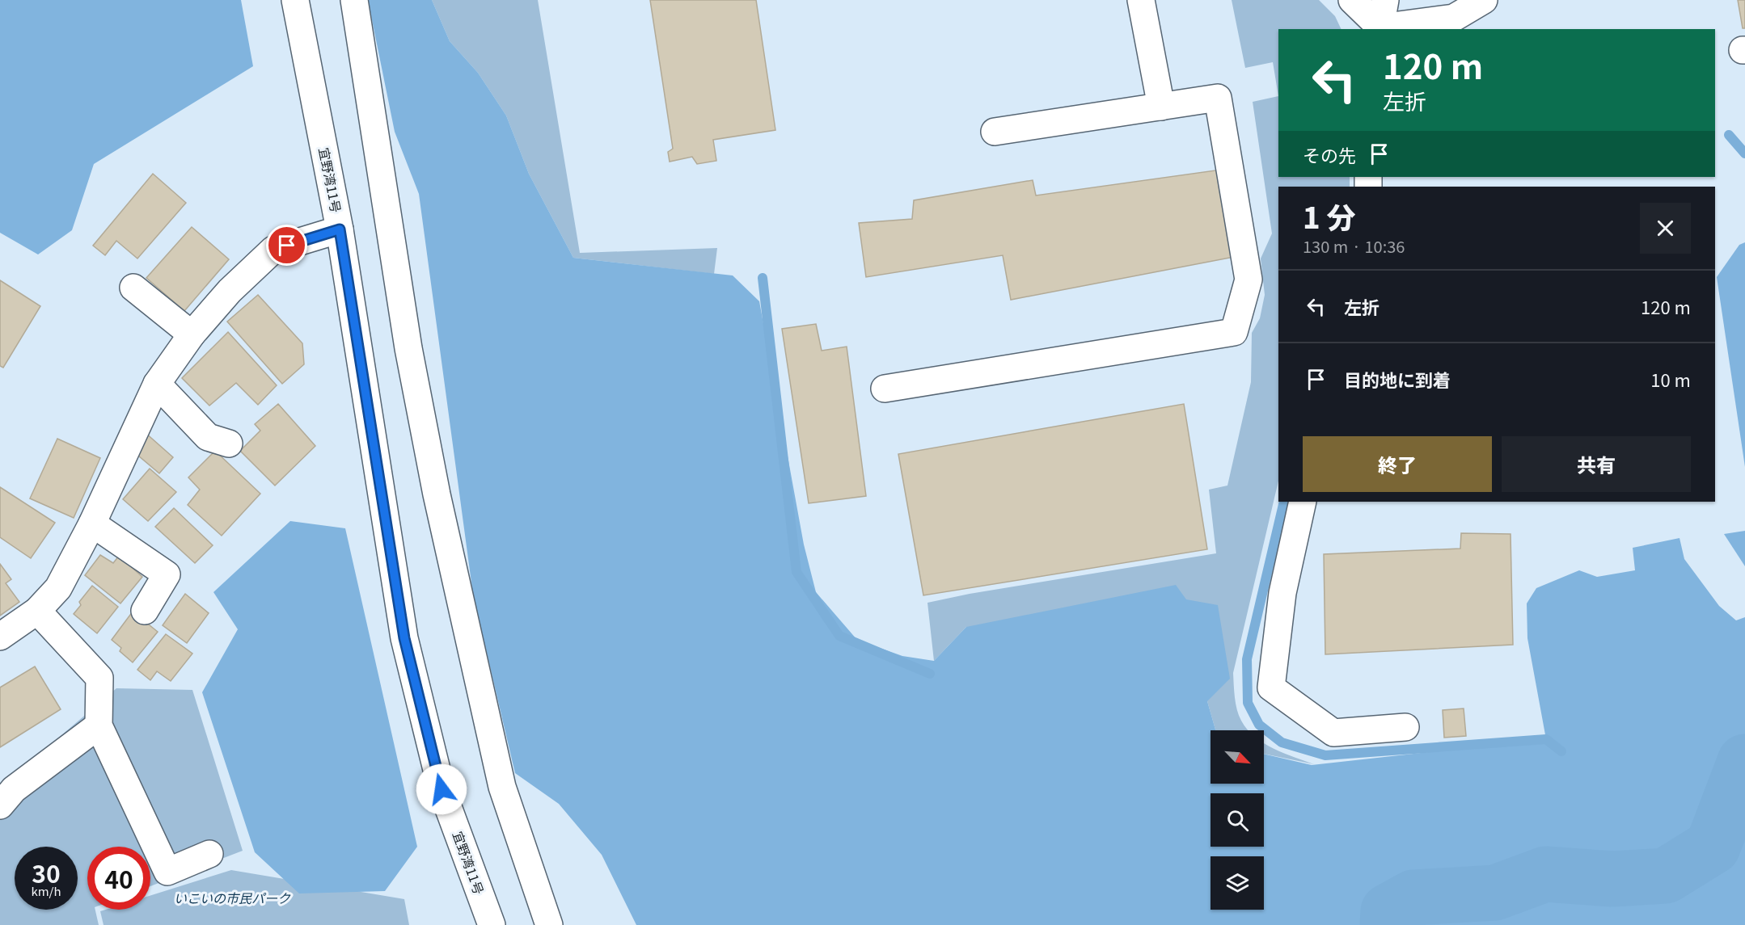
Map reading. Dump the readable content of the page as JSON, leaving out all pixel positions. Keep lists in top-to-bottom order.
{
  "streets": {
    "street": ["宜野湾11号"]
  },
  "parks": ["いこいの市民パーク"],
  "north": "bottom right",
  "page": {
    "turn": ["120 m", "左折"],
    "then": "その先",
    "heading": ["1 分", "130 m · 10:36"],
    "list": [
      {
        "name": "左折",
        "value": "120 m"
      },
      {
        "name": "目的地に到着",
        "value": "10 m"
      }
    ],
    "buttons": ["終了", "共有"],
    "speed": "30 km/h",
    "limit": "40"
  }
}
